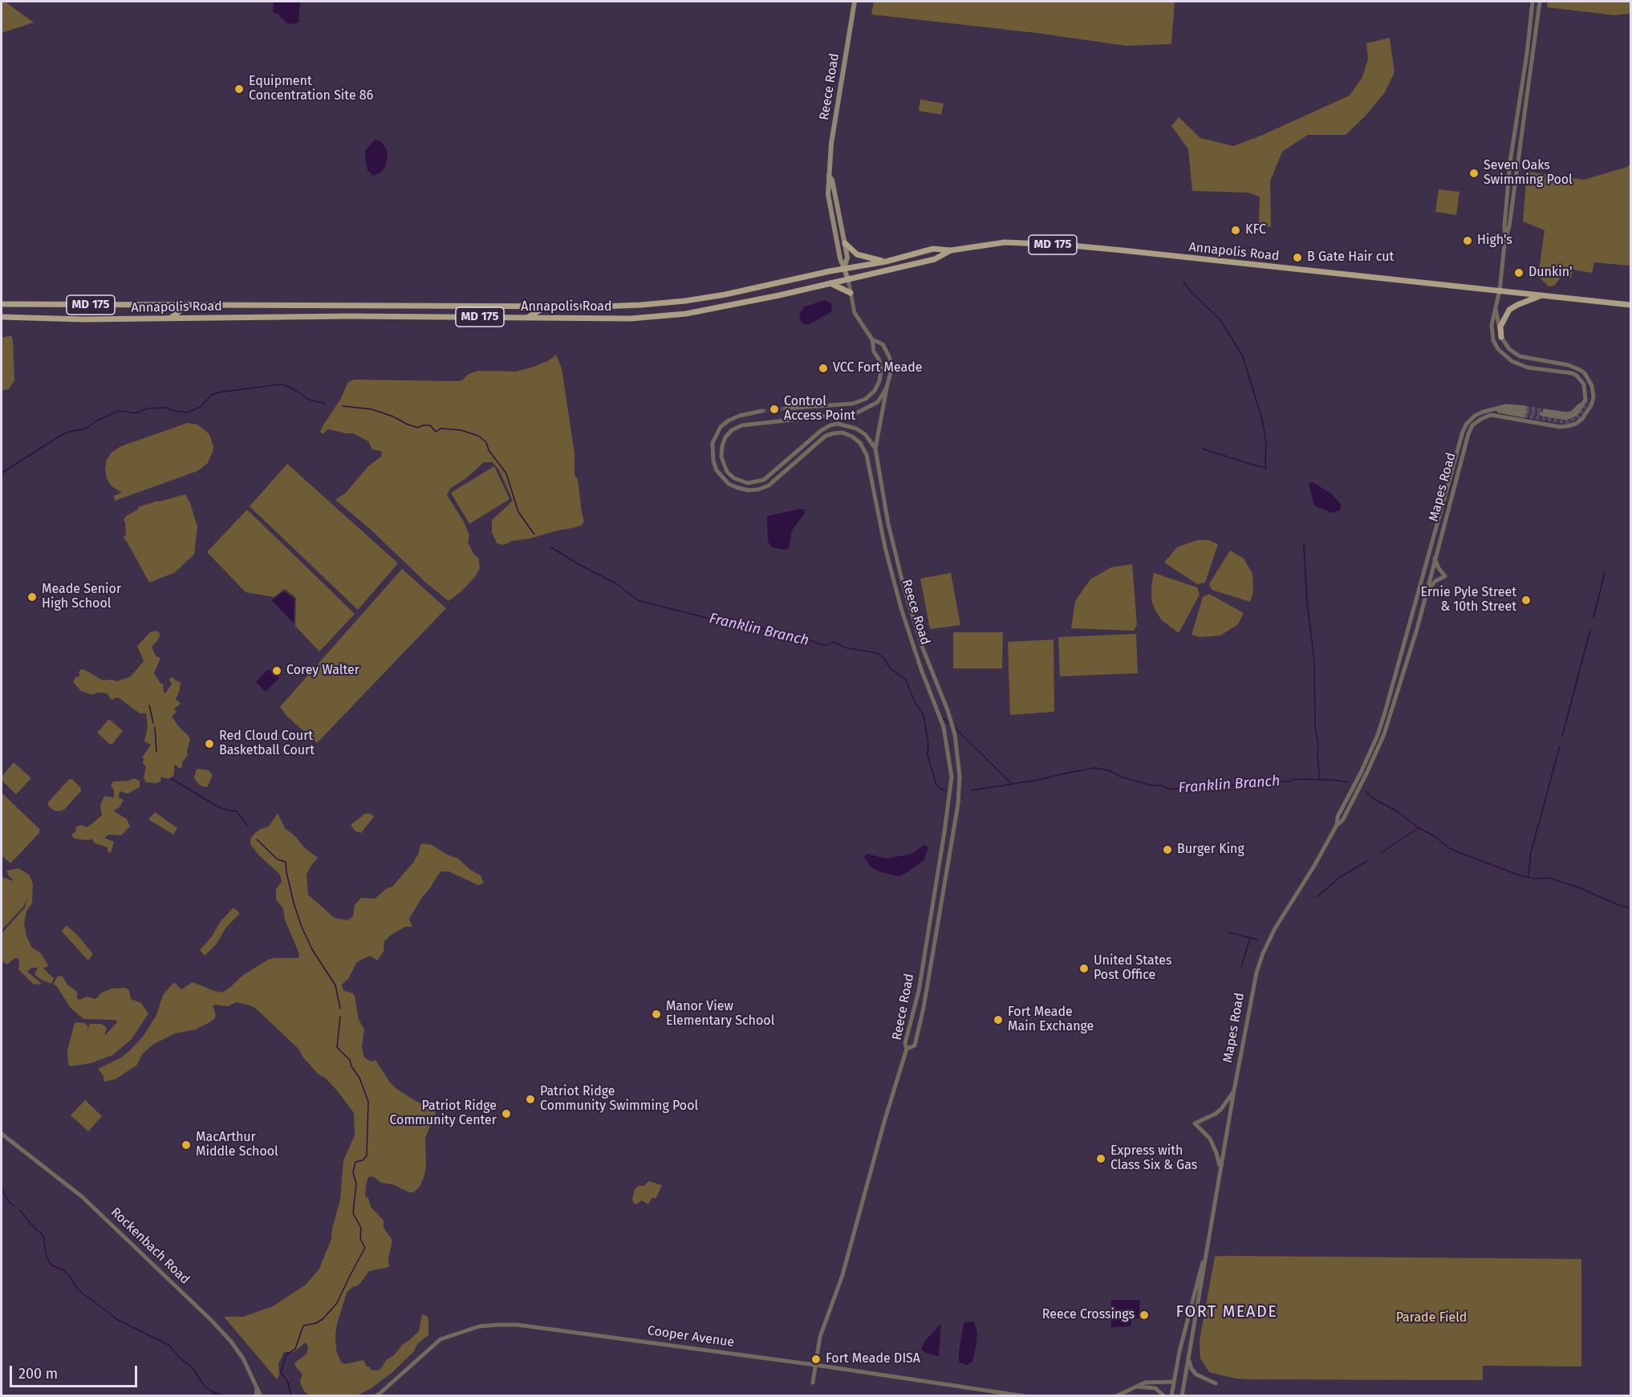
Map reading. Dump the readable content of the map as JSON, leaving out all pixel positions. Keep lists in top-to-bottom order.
{
  "streets": {
    "main road": ["Reece Road", "MD 175", "Annapolis Road"],
    "street": ["Mapes Road", "Rockenbach Road", "Cooper Avenue"]
  },
  "crossings": [
    ["Reece Road", "Annapolis Road"],
    ["Reece Road", "Cooper Avenue"]
  ],
  "districts": ["FORT MEADE"],
  "water": ["Franklin Branch"],
  "parks": ["Parade Field"],
  "places": [
    "Equipment Concentration Site 86",
    "Seven Oaks Swimming Pool",
    "KFC",
    "High's",
    "B Gate Hair cut",
    "Dunkin'",
    "VCC Fort Meade",
    "Control Access Point",
    "Meade Senior High School",
    "Ernie Pyle Street & 10th Street",
    "Corey Walter",
    "Red Cloud Court Basketball Court",
    "Burger King",
    "United States Post Office",
    "Manor View Elementary School",
    "Fort Meade Main Exchange",
    "Patriot Ridge Community Swimming Pool",
    "Patriot Ridge Community Center",
    "MacArthur Middle School",
    "Express with Class Six & Gas",
    "Reece Crossings",
    "Fort Meade DISA"
  ],
  "scale_bar": "200 m"
}
